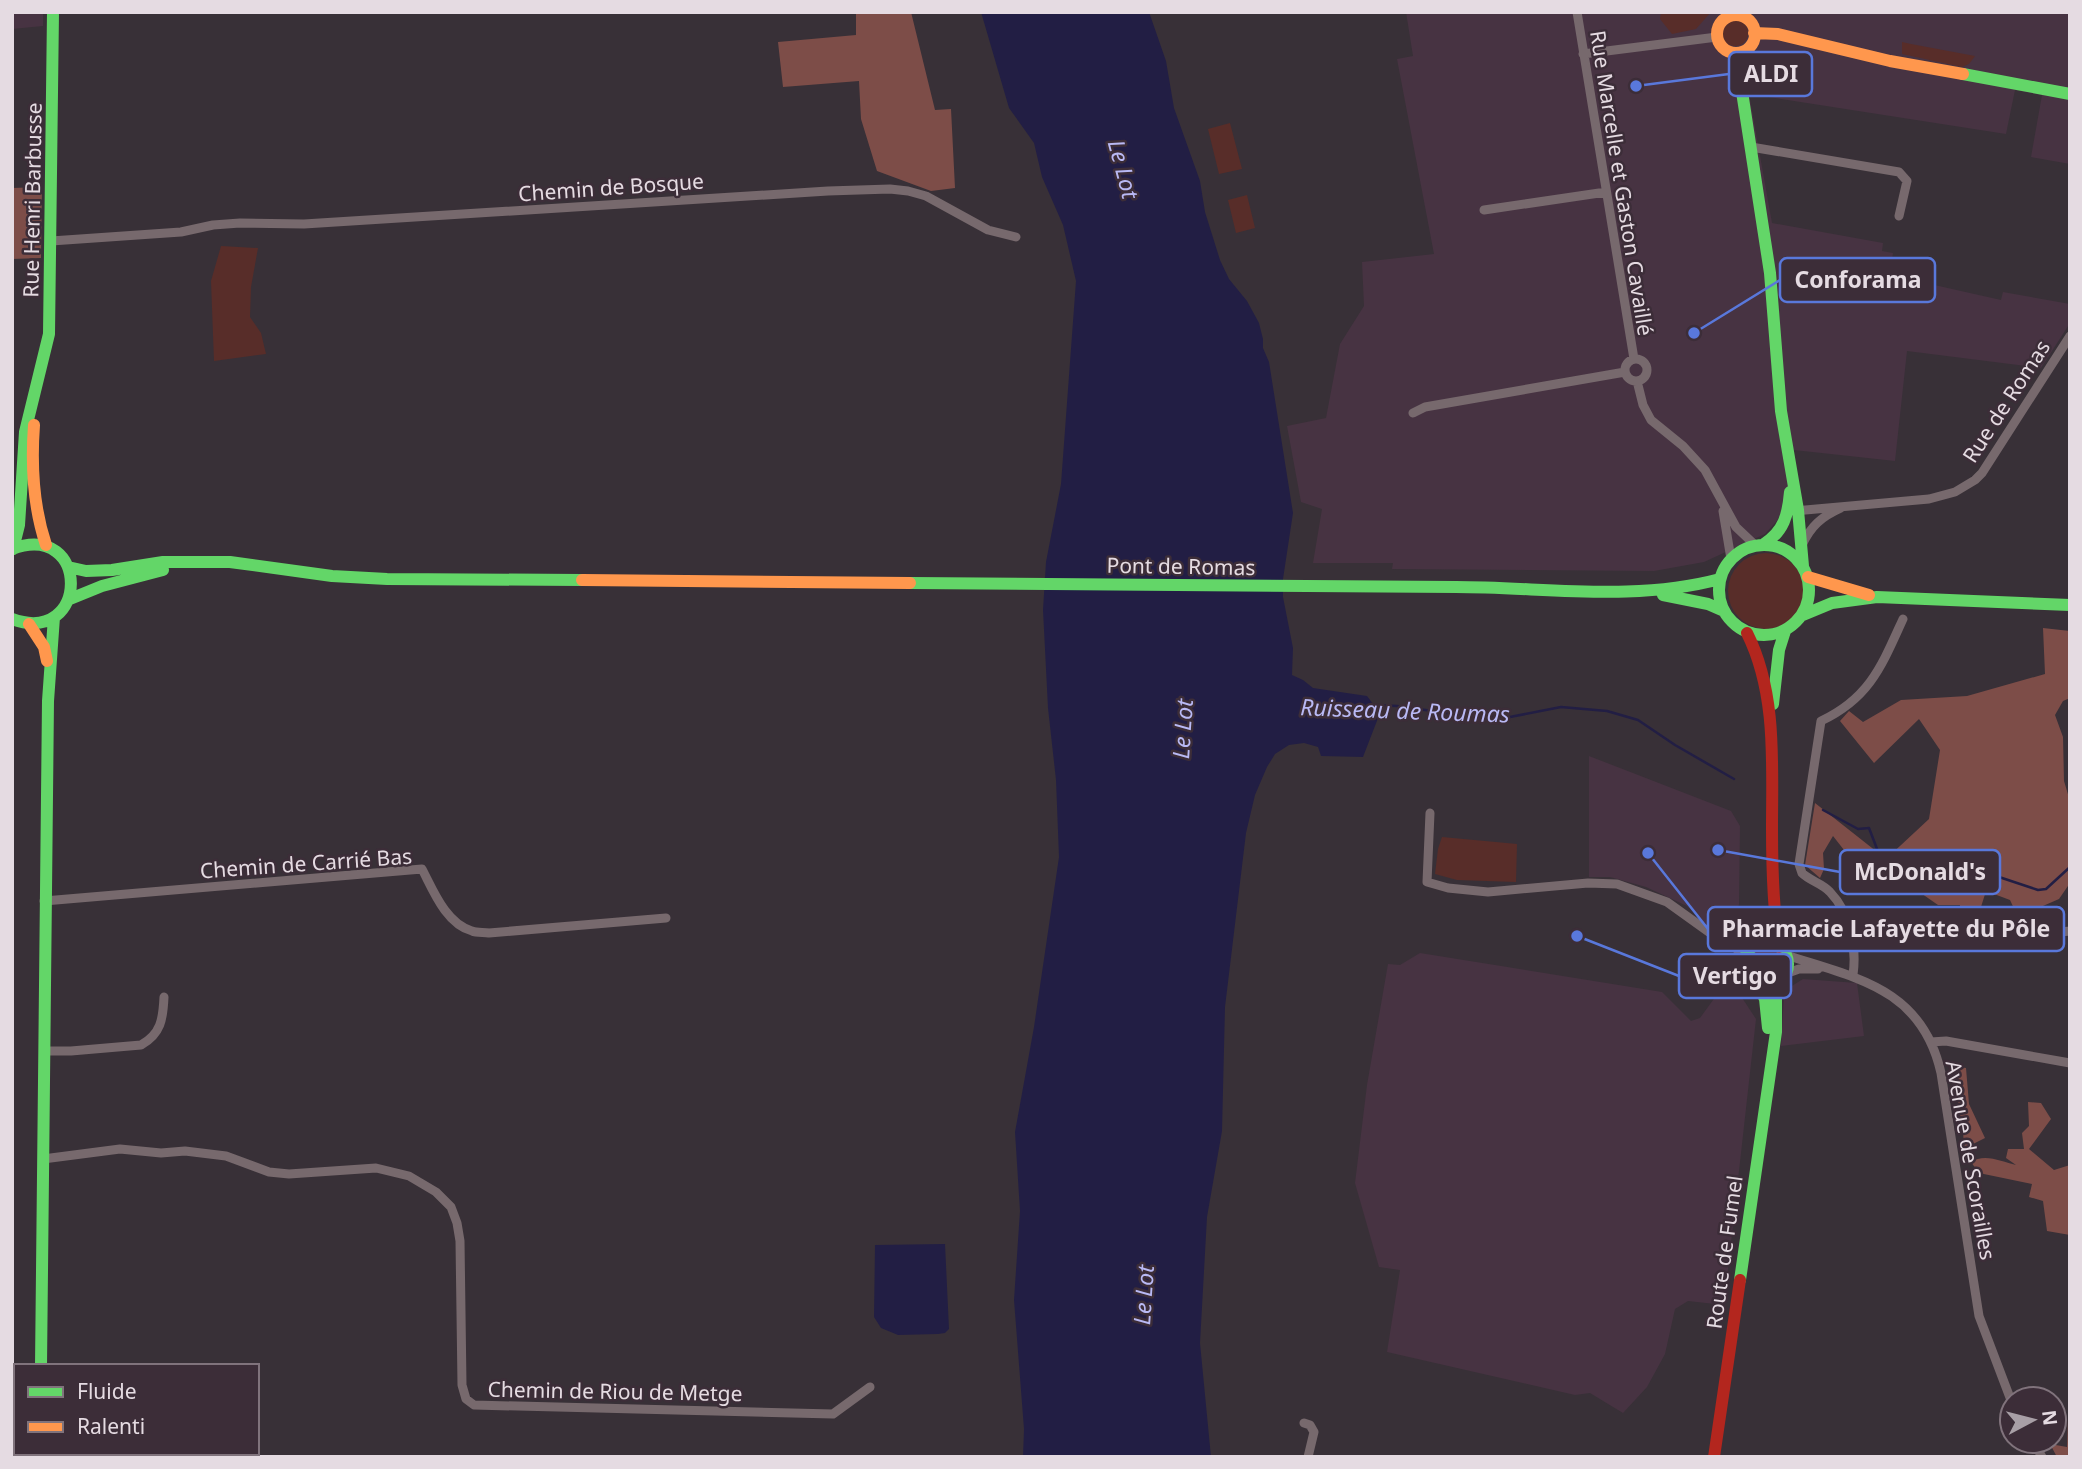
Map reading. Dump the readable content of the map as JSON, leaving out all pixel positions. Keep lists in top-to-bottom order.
{
  "streets": {
    "main road": ["Rue Henri Barbusse", "Pont de Romas", "Route de Fumel"],
    "street": [
      "Rue Marcelle et Gaston Cavaillé",
      "Chemin de Bosque",
      "Rue de Romas",
      "Chemin de Carrié Bas",
      "Avenue de Scorailles",
      "Chemin de Riou de Metge"
    ]
  },
  "crossings": [
    ["Chemin de Bosque", "Rue Henri Barbusse"],
    ["Avenue de Scorailles", "Route de Fumel"]
  ],
  "water": ["Le Lot", "Ruisseau de Roumas"],
  "places": [
    "ALDI",
    "Conforama",
    "McDonald's",
    "Pharmacie Lafayette du Pôle",
    "Vertigo"
  ],
  "legend": ["Fluide", "Ralenti"],
  "north": "right"
}
